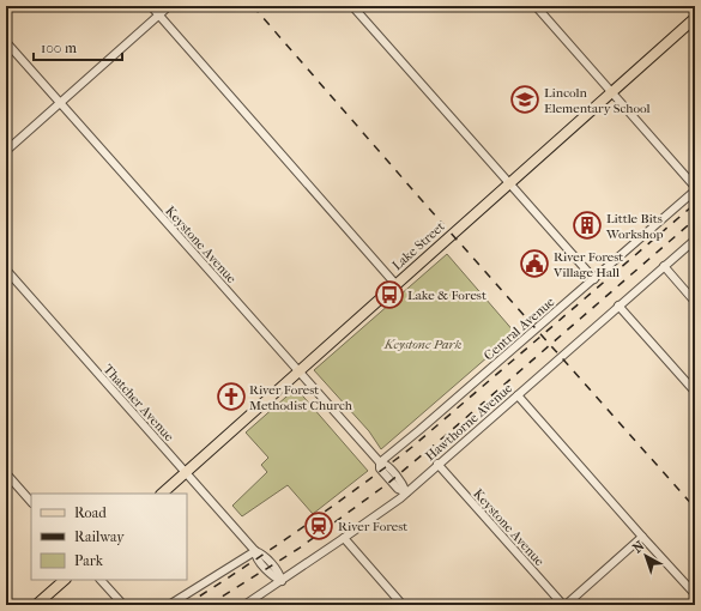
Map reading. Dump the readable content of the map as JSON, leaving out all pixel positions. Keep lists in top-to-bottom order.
{
  "streets": {
    "main road": ["Lake Street"],
    "street": [
      "Keystone Avenue",
      "Central Avenue",
      "Thatcher Avenue",
      "Hawthorne Avenue"
    ]
  },
  "crossings": [
    ["Keystone Avenue", "Lake Street"],
    ["Keystone Avenue", "Central Avenue"],
    ["Keystone Avenue", "Hawthorne Avenue"],
    ["Lake Street", "Thatcher Avenue"],
    ["Thatcher Avenue", "Hawthorne Avenue"]
  ],
  "parks": ["Keystone Park"],
  "places": {
    "school or university": ["Lincoln Elementary School"],
    "building": ["Little Bits Workshop"],
    "public building": ["River Forest Village Hall"],
    "bus stop": ["Lake & Forest"],
    "church": ["River Forest Methodist Church"],
    "station": ["River Forest"]
  },
  "legend": ["Road", "Railway", "Park"],
  "scale_bar": "100 m",
  "north": "top left"
}
